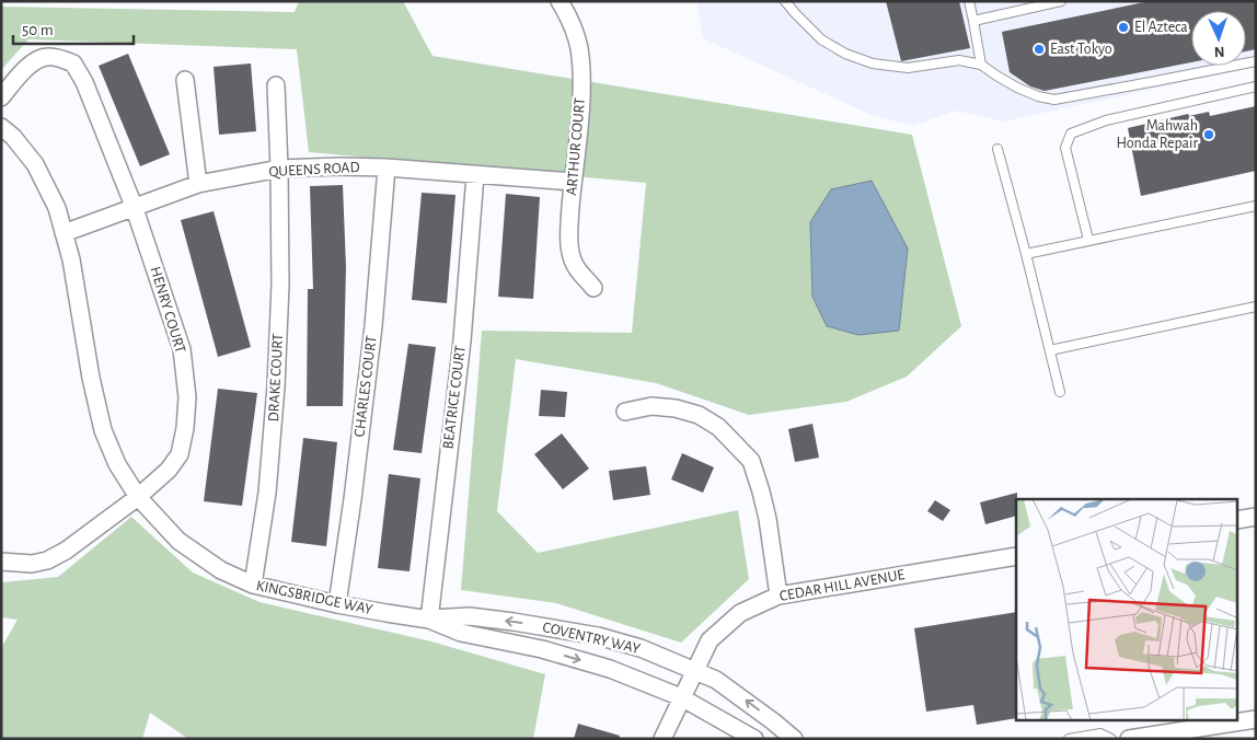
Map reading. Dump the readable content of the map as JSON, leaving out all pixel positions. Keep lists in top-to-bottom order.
{
  "streets": {
    "street": [
      "ARTHUR COURT",
      "QUEENS ROAD",
      "HENRY COURT",
      "DRAKE COURT",
      "CHARLES COURT",
      "BEATRICE COURT",
      "CEDAR HILL AVENUE",
      "KINGSBRIDGE WAY",
      "COVENTRY WAY"
    ]
  },
  "crossings": [
    ["ARTHUR COURT", "QUEENS ROAD"],
    ["QUEENS ROAD", "HENRY COURT"],
    ["QUEENS ROAD", "DRAKE COURT"],
    ["QUEENS ROAD", "CHARLES COURT"],
    ["QUEENS ROAD", "BEATRICE COURT"],
    ["QUEENS ROAD", "KINGSBRIDGE WAY"],
    ["HENRY COURT", "KINGSBRIDGE WAY"],
    ["DRAKE COURT", "KINGSBRIDGE WAY"],
    ["CHARLES COURT", "KINGSBRIDGE WAY"],
    ["BEATRICE COURT", "KINGSBRIDGE WAY"],
    ["BEATRICE COURT", "COVENTRY WAY"],
    ["CEDAR HILL AVENUE", "KINGSBRIDGE WAY"],
    ["CEDAR HILL AVENUE", "COVENTRY WAY"],
    ["KINGSBRIDGE WAY", "COVENTRY WAY"]
  ],
  "one_way": ["COVENTRY WAY"],
  "places": ["El Azteca", "East Tokyo", "Mahwah Honda Repair"],
  "scale_bar": "50 m",
  "north": "bottom"
}
